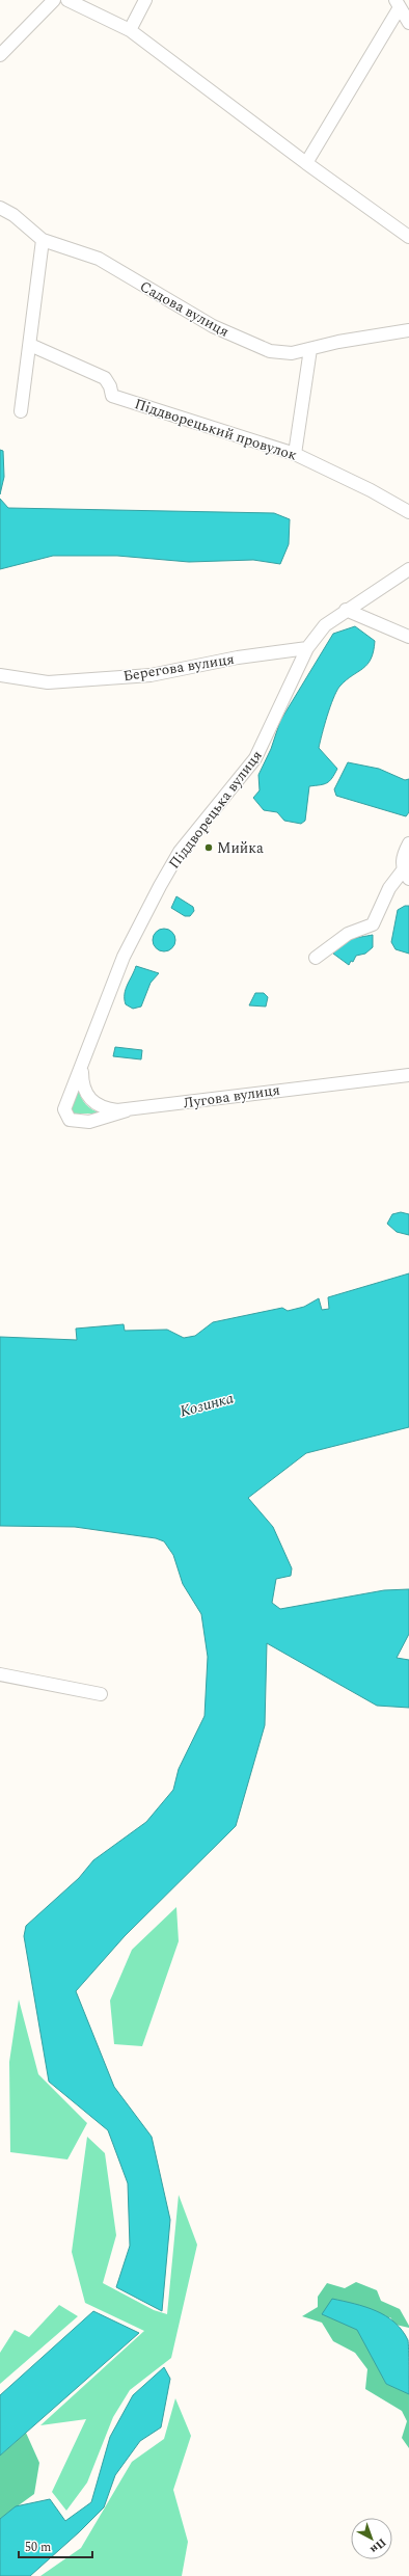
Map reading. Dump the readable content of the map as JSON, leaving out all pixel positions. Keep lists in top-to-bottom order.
{
  "streets": {
    "street": [
      "Садова вулиця",
      "Піддворецький провулок",
      "Берегова вулиця",
      "Піддворецька вулиця",
      "Лугова вулиця"
    ]
  },
  "crossings": [
    ["Берегова вулиця", "Піддворецька вулиця"],
    ["Піддворецька вулиця", "Лугова вулиця"]
  ],
  "water": ["Козинка"],
  "places": ["Мийка"],
  "scale_bar": "50 m",
  "north": "bottom right"
}
